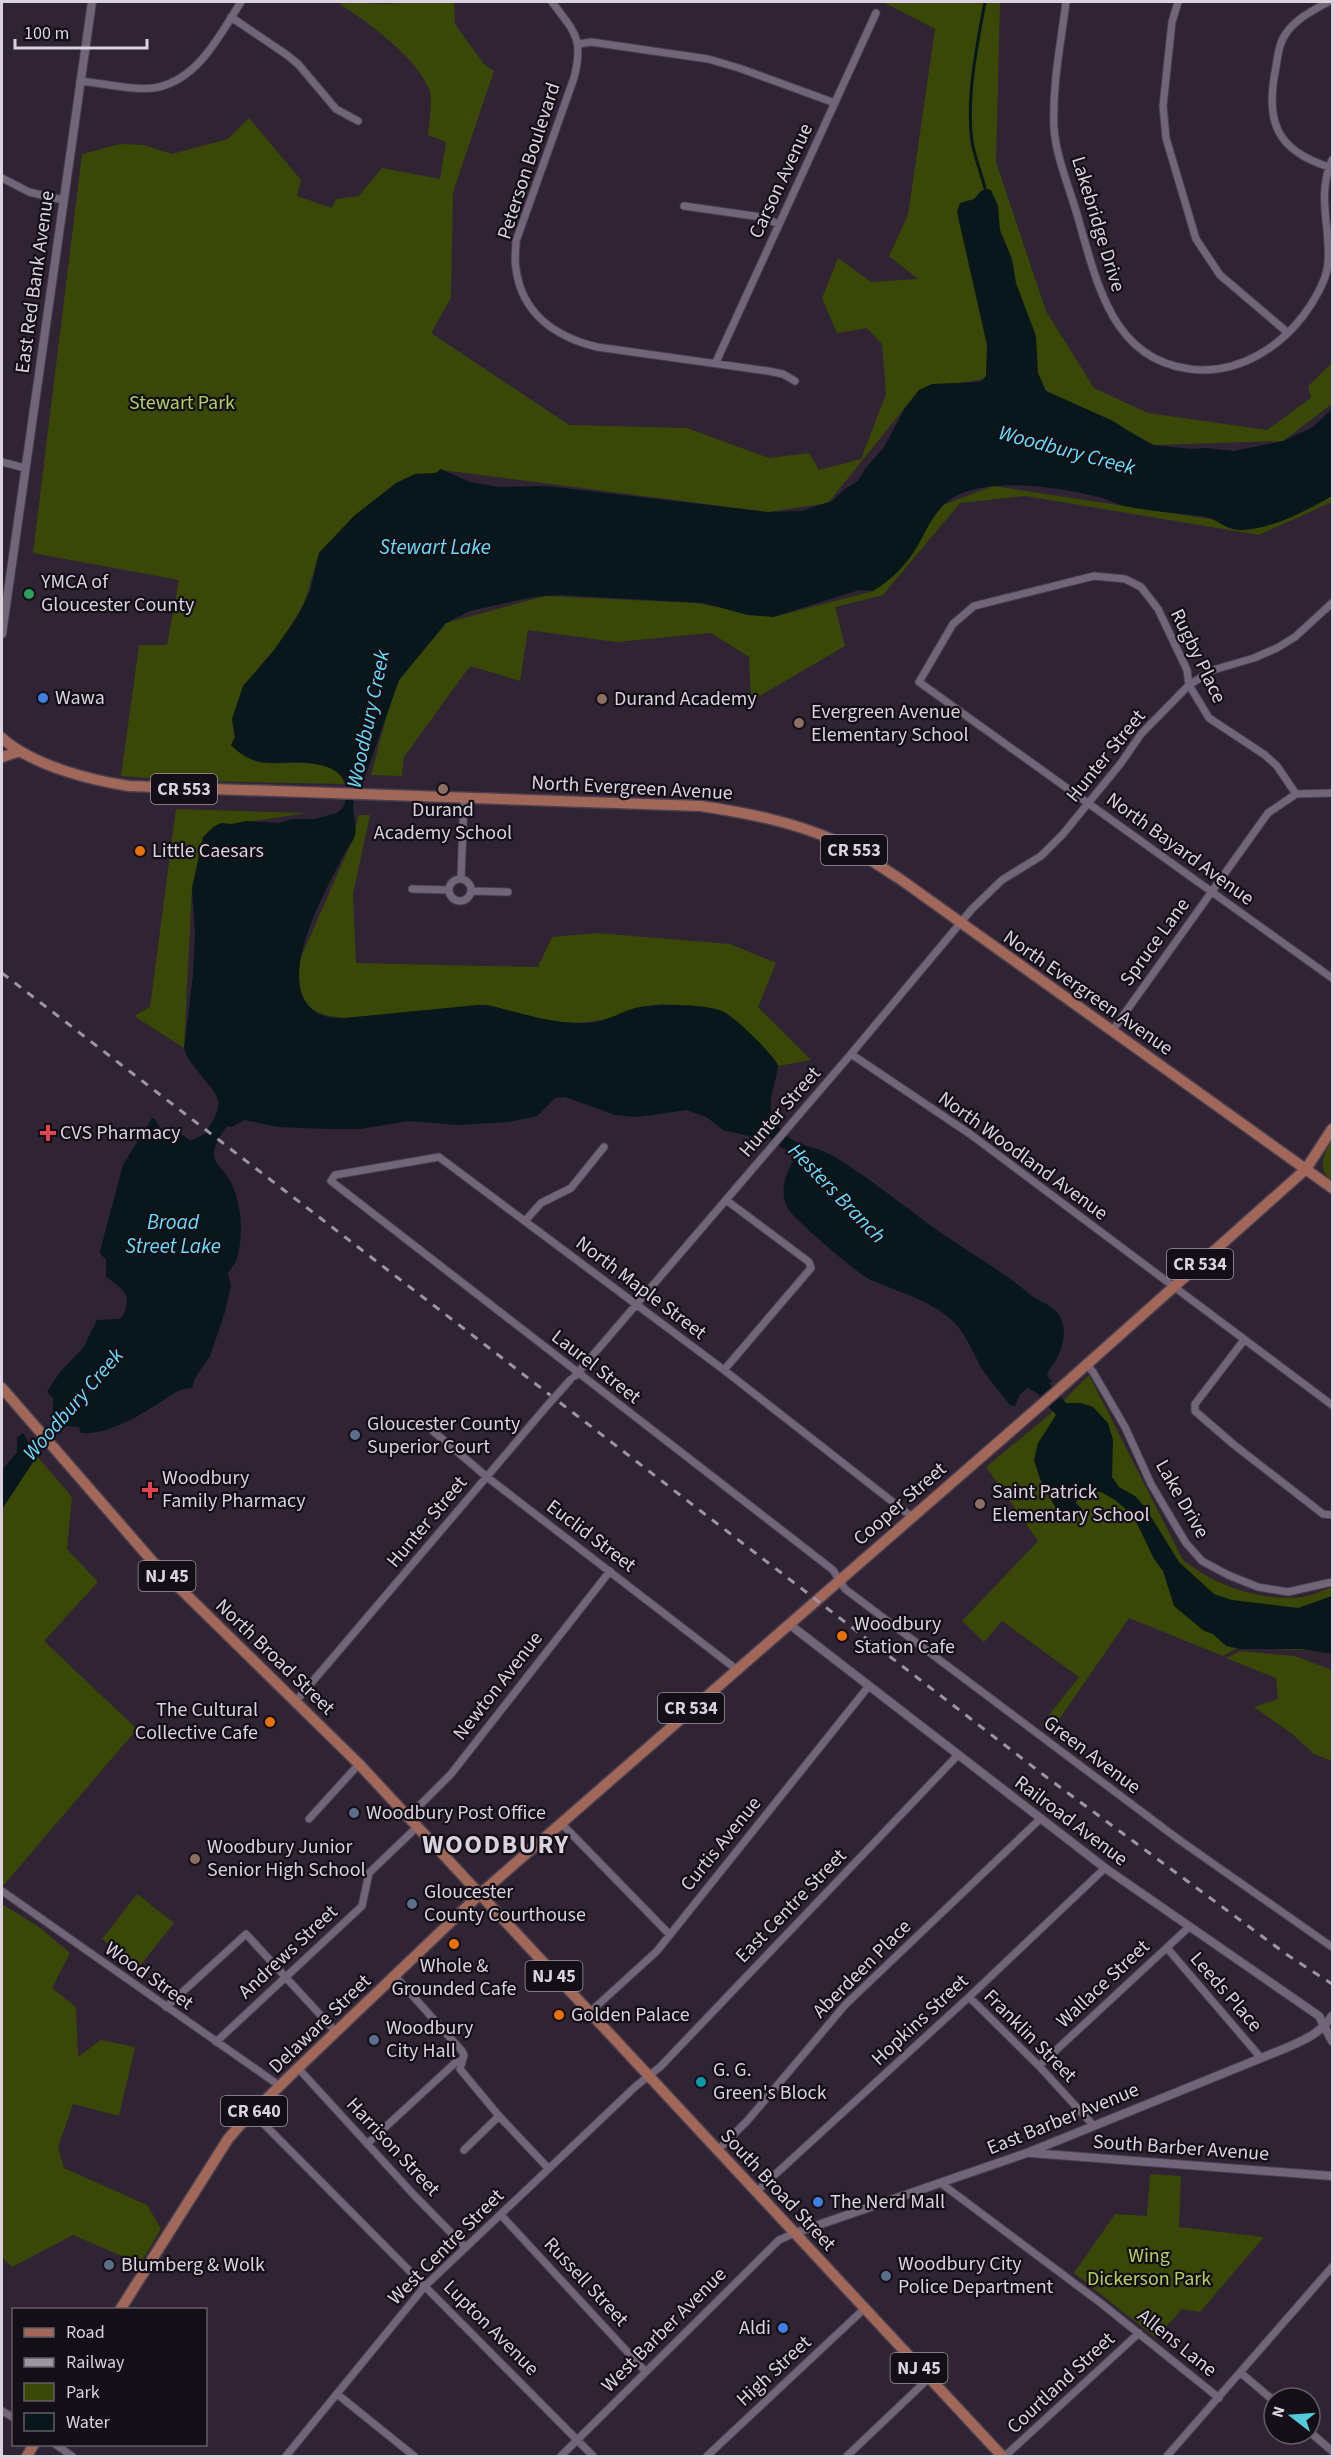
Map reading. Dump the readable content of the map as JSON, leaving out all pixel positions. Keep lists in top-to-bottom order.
{
  "streets": {
    "main road": [
      "North Evergreen Avenue",
      "CR 553",
      "CR 534",
      "Cooper Street",
      "NJ 45",
      "North Broad Street",
      "Delaware Street",
      "CR 640",
      "South Broad Street"
    ],
    "street": [
      "Peterson Boulevard",
      "Carson Avenue",
      "Lakebridge Drive",
      "East Red Bank Avenue",
      "Rugby Place",
      "Hunter Street",
      "North Bayard Avenue",
      "Spruce Lane",
      "North Woodland Avenue",
      "North Maple Street",
      "Laurel Street",
      "Lake Drive",
      "Euclid Street",
      "Newton Avenue",
      "Green Avenue",
      "Railroad Avenue",
      "Curtis Avenue",
      "East Centre Street",
      "Andrews Street",
      "Aberdeen Place",
      "Wood Street",
      "Wallace Street",
      "Leeds Place",
      "Hopkins Street",
      "Franklin Street",
      "East Barber Avenue",
      "Harrison Street",
      "South Barber Avenue",
      "West Centre Street",
      "Russell Street",
      "Lupton Avenue",
      "West Barber Avenue",
      "Allens Lane",
      "High Street",
      "Courtland Street"
    ]
  },
  "crossings": [
    ["Peterson Boulevard", "Carson Avenue"],
    ["Rugby Place", "Hunter Street"],
    ["Rugby Place", "North Bayard Avenue"],
    ["Rugby Place", "Spruce Lane"],
    ["Hunter Street", "North Evergreen Avenue"],
    ["Hunter Street", "North Bayard Avenue"],
    ["Hunter Street", "North Woodland Avenue"],
    ["Hunter Street", "North Maple Street"],
    ["Hunter Street", "Laurel Street"],
    ["Hunter Street", "Euclid Street"],
    ["Hunter Street", "North Broad Street"],
    ["North Evergreen Avenue", "CR 553"],
    ["North Evergreen Avenue", "Spruce Lane"],
    ["North Evergreen Avenue", "Cooper Street"],
    ["CR 553", "Cooper Street"],
    ["North Bayard Avenue", "Spruce Lane"],
    ["North Woodland Avenue", "Cooper Street"],
    ["North Maple Street", "Laurel Street"],
    ["North Maple Street", "Cooper Street"],
    ["Laurel Street", "Cooper Street"],
    ["Laurel Street", "Green Avenue"],
    ["Lake Drive", "Cooper Street"],
    ["Cooper Street", "Euclid Street"],
    ["Cooper Street", "North Broad Street"],
    ["Cooper Street", "Green Avenue"],
    ["Cooper Street", "Railroad Avenue"],
    ["Cooper Street", "Delaware Street"],
    ["Cooper Street", "South Broad Street"],
    ["Euclid Street", "Newton Avenue"],
    ["North Broad Street", "Newton Avenue"],
    ["North Broad Street", "Andrews Street"],
    ["North Broad Street", "Delaware Street"],
    ["North Broad Street", "South Broad Street"],
    ["Railroad Avenue", "Curtis Avenue"],
    ["Railroad Avenue", "East Centre Street"],
    ["Railroad Avenue", "Aberdeen Place"],
    ["Railroad Avenue", "Wallace Street"],
    ["Railroad Avenue", "Hopkins Street"],
    ["Railroad Avenue", "East Barber Avenue"],
    ["Curtis Avenue", "South Broad Street"],
    ["East Centre Street", "South Broad Street"],
    ["East Centre Street", "West Centre Street"],
    ["Andrews Street", "Wood Street"],
    ["Aberdeen Place", "South Broad Street"],
    ["Wood Street", "Delaware Street"],
    ["Wallace Street", "Leeds Place"],
    ["Wallace Street", "Franklin Street"],
    ["Leeds Place", "East Barber Avenue"],
    ["Hopkins Street", "Franklin Street"],
    ["Hopkins Street", "South Broad Street"],
    ["Delaware Street", "Harrison Street"],
    ["Delaware Street", "South Broad Street"],
    ["Delaware Street", "Lupton Avenue"],
    ["Franklin Street", "East Barber Avenue"],
    ["East Barber Avenue", "South Barber Avenue"],
    ["East Barber Avenue", "South Broad Street"],
    ["East Barber Avenue", "West Barber Avenue"],
    ["East Barber Avenue", "Allens Lane"],
    ["Harrison Street", "West Centre Street"],
    ["South Broad Street", "West Centre Street"],
    ["South Broad Street", "West Barber Avenue"],
    ["South Broad Street", "High Street"],
    ["South Broad Street", "Courtland Street"],
    ["West Centre Street", "Russell Street"],
    ["West Centre Street", "Lupton Avenue"],
    ["Russell Street", "West Barber Avenue"],
    ["Lupton Avenue", "West Barber Avenue"],
    ["Allens Lane", "Courtland Street"]
  ],
  "districts": ["WOODBURY"],
  "water": [
    "Woodbury Creek",
    "Stewart Lake",
    "Hesters Branch",
    "Broad Street Lake"
  ],
  "parks": ["Stewart Park", "Wing Dickerson Park"],
  "places": {
    "other": [
      "YMCA of Gloucester County",
      "Wawa",
      "Durand Academy",
      "Evergreen Avenue Elementary School",
      "Durand Academy School",
      "Little Caesars",
      "Gloucester County Superior Court",
      "Saint Patrick Elementary School",
      "Woodbury Station Cafe",
      "The Cultural Collective Cafe",
      "Woodbury Post Office",
      "Woodbury Junior Senior High School",
      "Gloucester County Courthouse",
      "Whole & Grounded Cafe",
      "Golden Palace",
      "Woodbury City Hall",
      "G. G. Green's Block",
      "The Nerd Mall",
      "Blumberg & Wolk",
      "Woodbury City Police Department",
      "Aldi"
    ],
    "health": ["CVS Pharmacy", "Woodbury Family Pharmacy"]
  },
  "legend": [
    "Road",
    "Railway",
    "Park",
    "Water"
  ],
  "scale_bar": "100 m",
  "north": "left"
}
